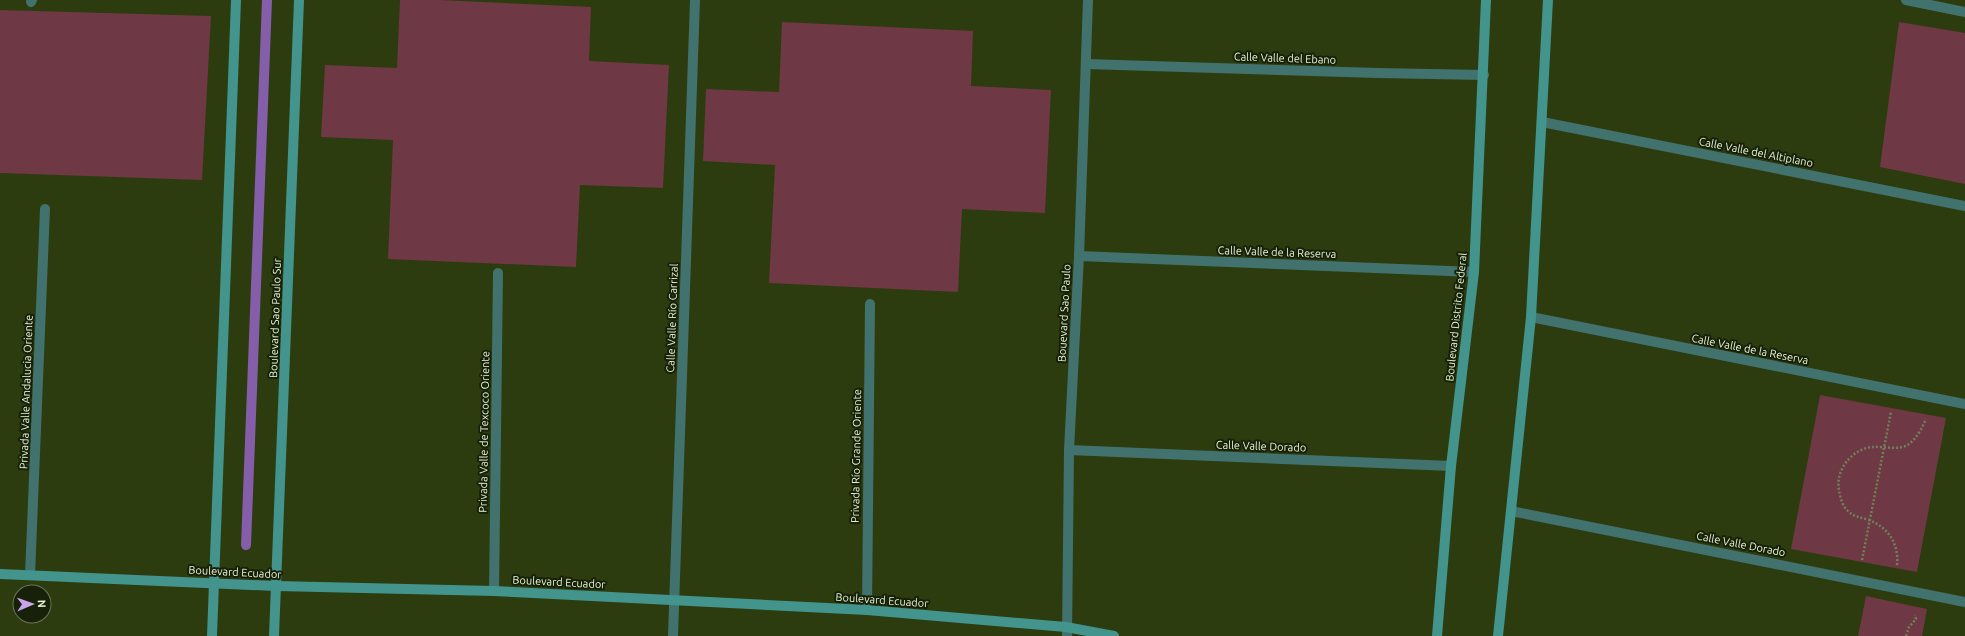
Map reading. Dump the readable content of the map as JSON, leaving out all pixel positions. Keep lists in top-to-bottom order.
{
  "streets": {
    "street": [
      "Calle Valle del Ebano",
      "Calle Valle del Altiplano",
      "Calle Valle de la Reserva",
      "Bouevard Sao Paulo",
      "Boulevard Distrito Federal",
      "Boulevard Sao Paulo Sur",
      "Calle Valle Río Carrizal",
      "Privada Valle Andalucia Oriente",
      "Privada Valle de Texcoco Oriente",
      "Calle Valle Dorado",
      "Privada Río Grande Oriente",
      "Boulevard Ecuador"
    ]
  },
  "crossings": [
    ["Calle Valle del Ebano", "Bouevard Sao Paulo"],
    ["Calle Valle del Ebano", "Boulevard Distrito Federal"],
    ["Calle Valle de la Reserva", "Bouevard Sao Paulo"],
    ["Calle Valle de la Reserva", "Boulevard Distrito Federal"],
    ["Bouevard Sao Paulo", "Calle Valle Dorado"],
    ["Bouevard Sao Paulo", "Boulevard Ecuador"],
    ["Boulevard Distrito Federal", "Calle Valle Dorado"],
    ["Boulevard Sao Paulo Sur", "Boulevard Ecuador"],
    ["Calle Valle Río Carrizal", "Boulevard Ecuador"],
    ["Privada Valle Andalucia Oriente", "Boulevard Ecuador"],
    ["Privada Valle de Texcoco Oriente", "Boulevard Ecuador"],
    ["Privada Río Grande Oriente", "Boulevard Ecuador"]
  ],
  "north": "right"
}
